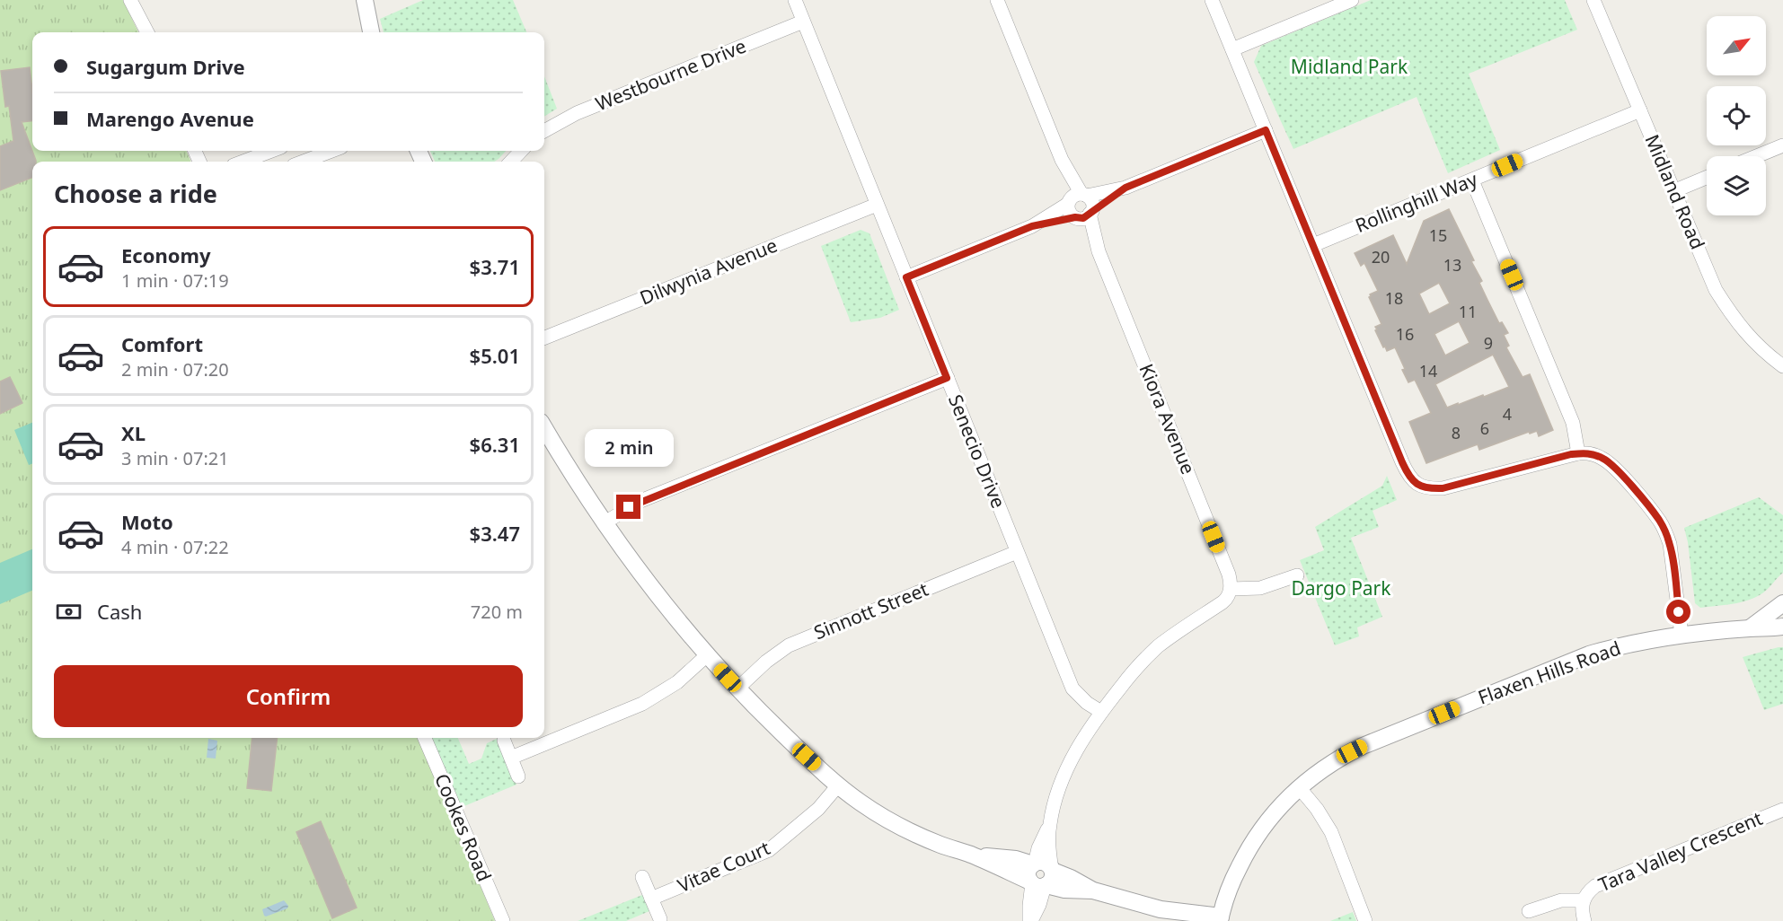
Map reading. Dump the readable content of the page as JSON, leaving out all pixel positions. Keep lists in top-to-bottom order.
{
  "streets": {
    "street": [
      "Westbourne Drive",
      "Midland Road",
      "Rollinghill Way",
      "Dilwynia Avenue",
      "Kiora Avenue",
      "Senecio Drive",
      "Sinnott Street",
      "Flaxen Hills Road",
      "Cookes Road",
      "Tara Valley Crescent",
      "Vitae Court"
    ]
  },
  "crossings": [
    ["Westbourne Drive", "Senecio Drive"],
    ["Midland Road", "Rollinghill Way"],
    ["Dilwynia Avenue", "Senecio Drive"],
    ["Senecio Drive", "Sinnott Street"]
  ],
  "parks": ["Midland Park", "Dargo Park"],
  "house_numbers": [
    "15",
    "20",
    "13",
    "18",
    "11",
    "16",
    "9",
    "14",
    "4",
    "6",
    "8"
  ],
  "north": "top right",
  "page": {
    "banner": ["Sugargum Drive", "Marengo Avenue"],
    "heading": "Choose a ride",
    "list": [
      {
        "name": "Economy",
        "note": "1 min · 07:19",
        "value": "$3.71"
      },
      {
        "name": "Comfort",
        "note": "2 min · 07:20",
        "value": "$5.01"
      },
      {
        "name": "XL",
        "note": "3 min · 07:21",
        "value": "$6.31"
      },
      {
        "name": "Moto",
        "note": "4 min · 07:22",
        "value": "$3.47"
      }
    ],
    "bubble": "2 min",
    "pay": ["Cash", "720 m"],
    "buttons": "Confirm"
  }
}
